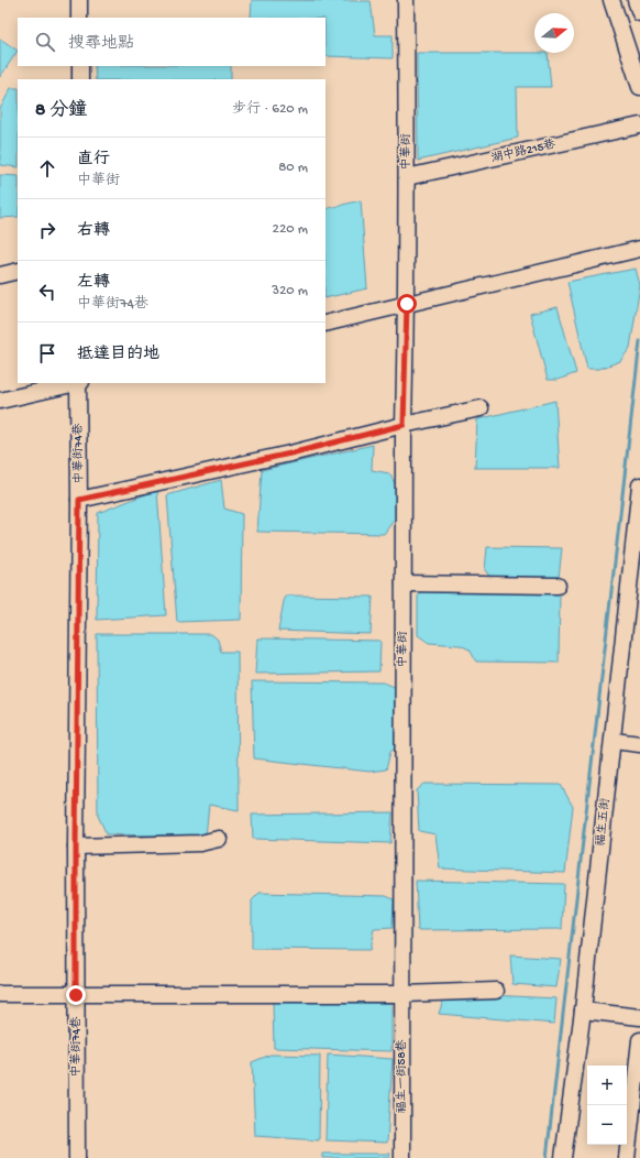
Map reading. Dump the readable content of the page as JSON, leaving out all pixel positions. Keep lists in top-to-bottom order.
{
  "streets": {
    "street": [
      "中華街",
      "湖中路215巷",
      "中華街74巷",
      "福生五街",
      "福生一街58巷"
    ]
  },
  "crossings": [
    ["中華街", "湖中路215巷"],
    ["中華街", "福生一街58巷"]
  ],
  "north": "right",
  "page": {
    "search": "搜尋地點",
    "heading": ["8 分鐘", "步行 · 620 m"],
    "list": [
      ["直行", "中華街", "80 m"],
      ["右轉", "220 m"],
      ["左轉", "中華街74巷", "320 m"],
      "抵達目的地"
    ],
    "map_buttons": ["+", "−"]
  }
}
